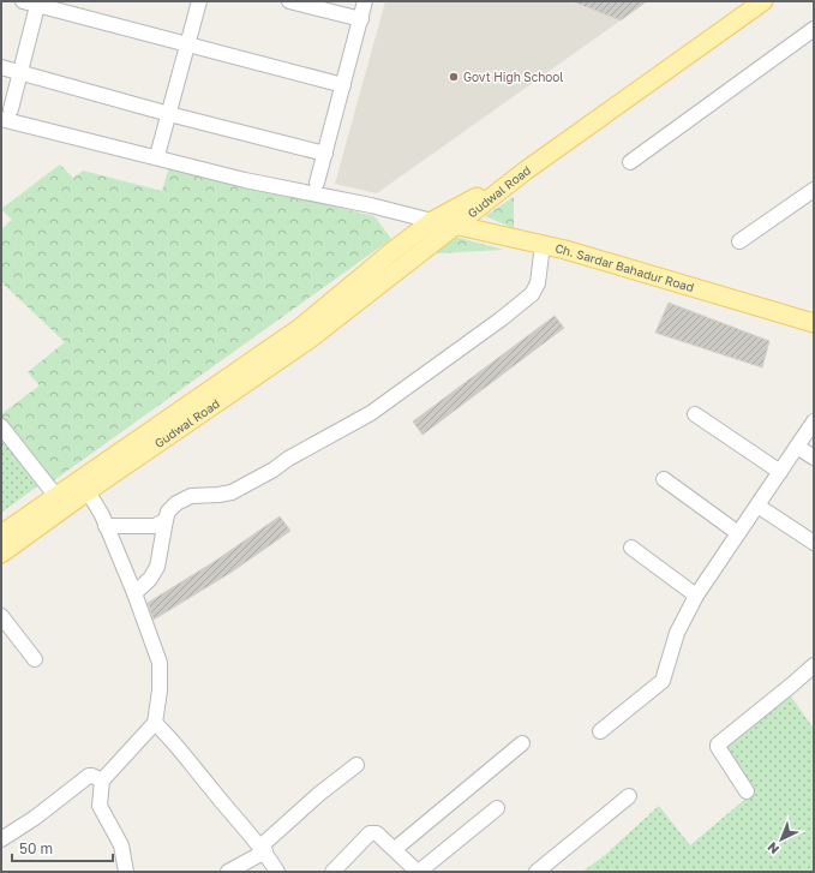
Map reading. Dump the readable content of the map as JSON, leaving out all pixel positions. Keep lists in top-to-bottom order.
{
  "streets": {
    "main road": ["Gudwal Road", "Ch. Sardar Bahadur Road"]
  },
  "crossings": [
    ["Gudwal Road", "Ch. Sardar Bahadur Road"]
  ],
  "places": ["Govt High School"],
  "scale_bar": "50 m",
  "north": "bottom left"
}
